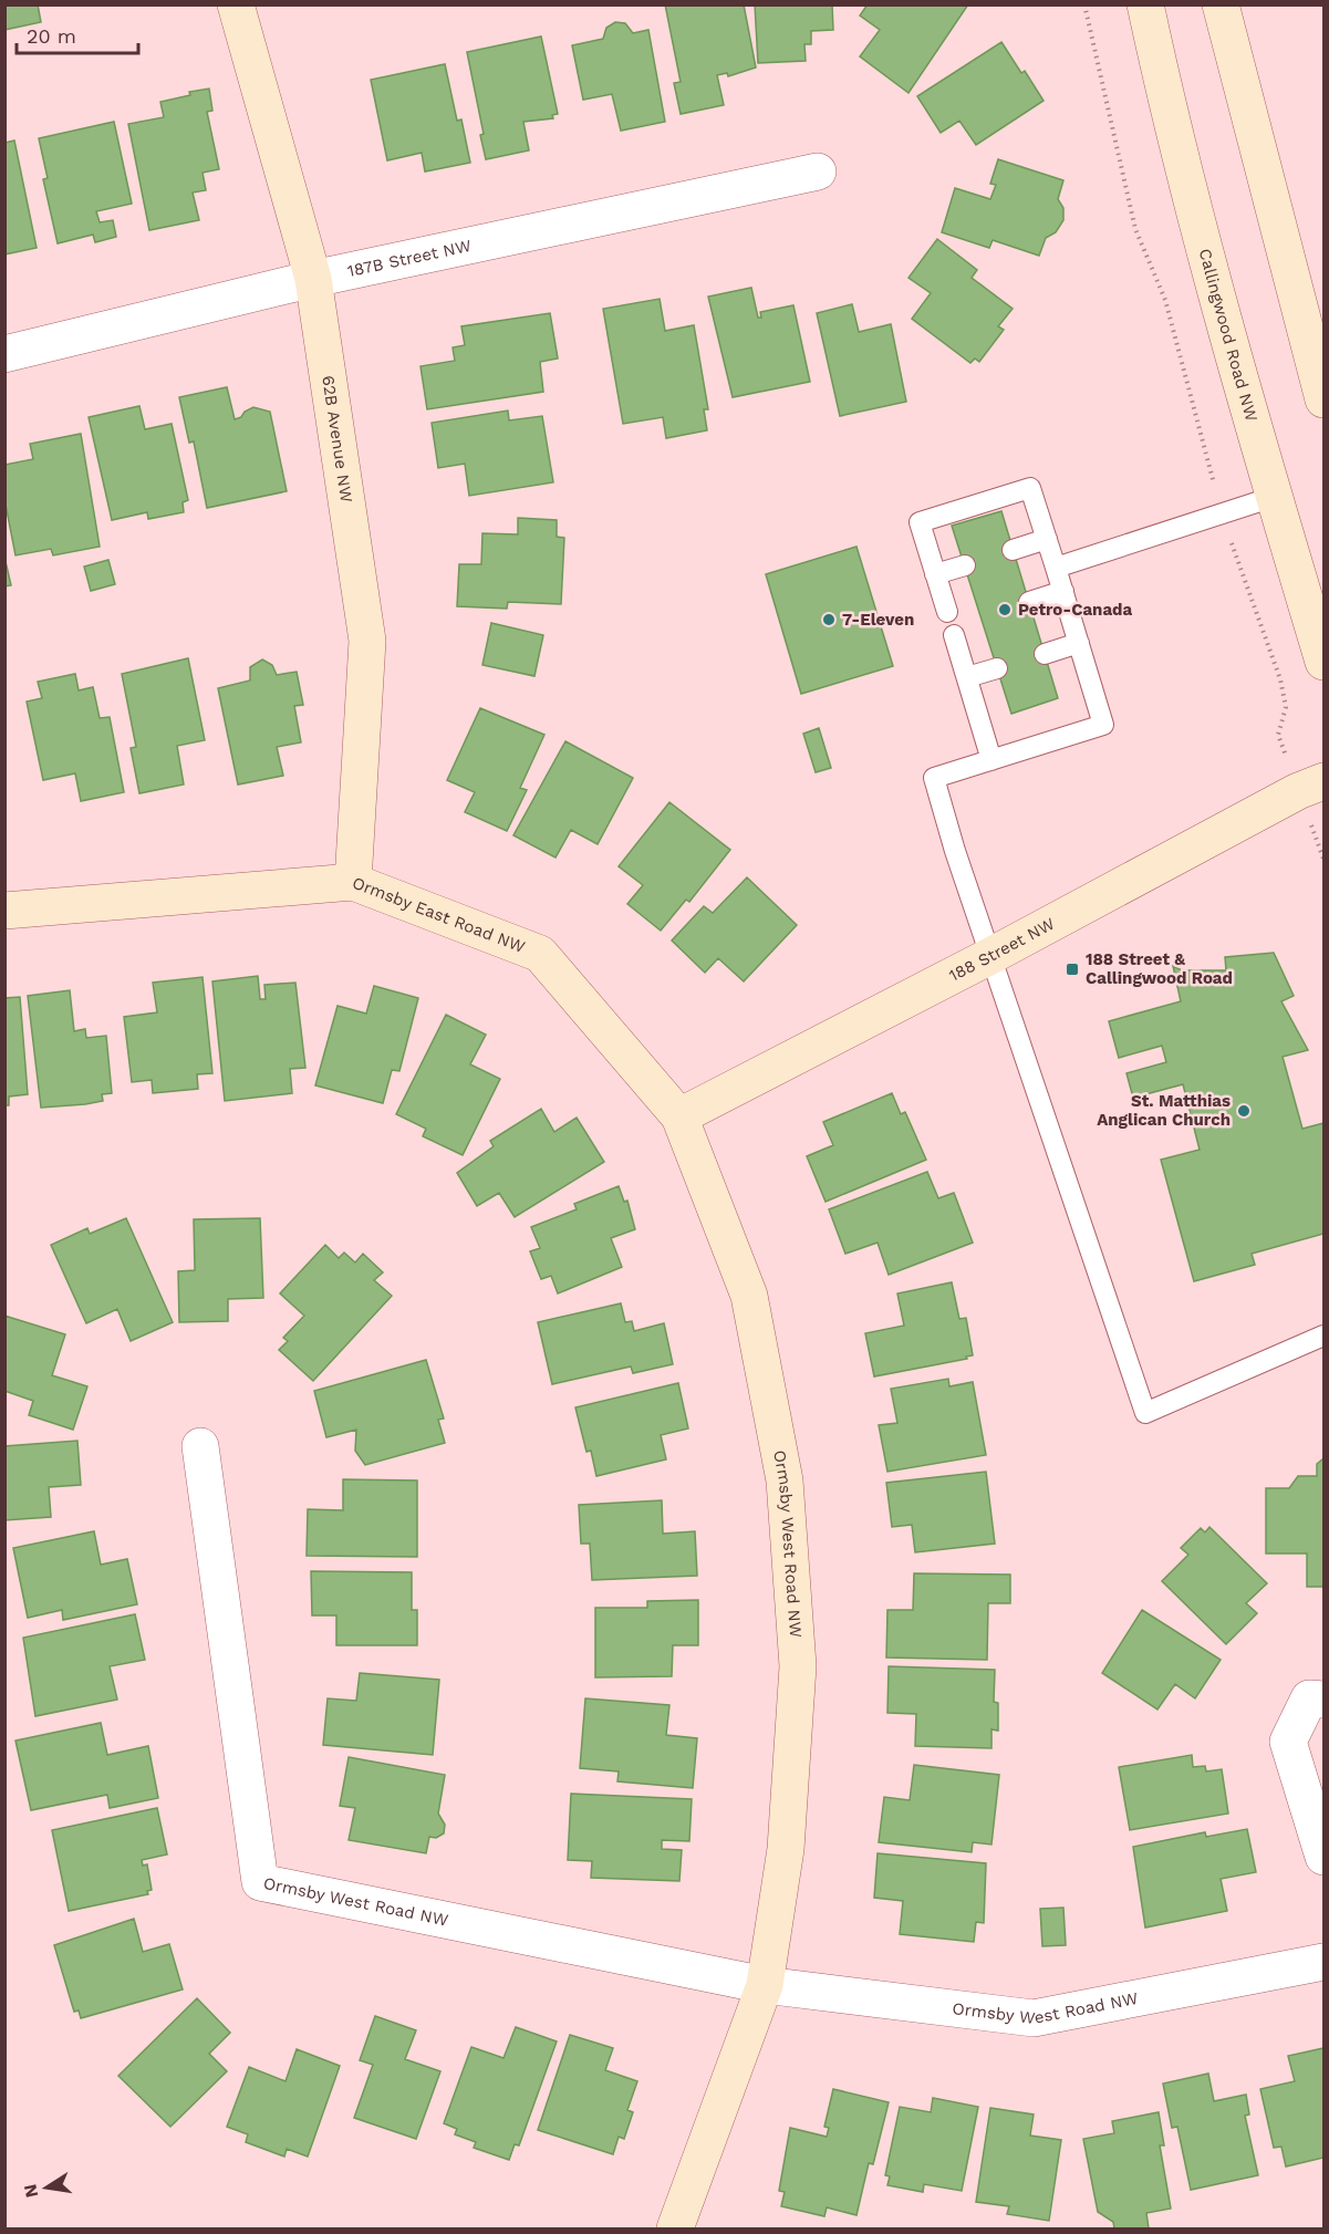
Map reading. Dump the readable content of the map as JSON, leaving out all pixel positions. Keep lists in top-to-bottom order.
{
  "streets": {
    "street": [
      "187B Street NW",
      "Callingwood Road NW",
      "62B Avenue NW",
      "Ormsby East Road NW",
      "188 Street NW",
      "Ormsby West Road NW"
    ]
  },
  "crossings": [
    ["187B Street NW", "62B Avenue NW"],
    ["62B Avenue NW", "Ormsby East Road NW"],
    ["Ormsby East Road NW", "188 Street NW"],
    ["Ormsby East Road NW", "Ormsby West Road NW"],
    ["188 Street NW", "Ormsby West Road NW"]
  ],
  "places": {
    "other": ["Petro-Canada", "7-Eleven", "St. Matthias Anglican Church"],
    "transit": ["188 Street & Callingwood Road"]
  },
  "scale_bar": "20 m",
  "north": "left"
}
